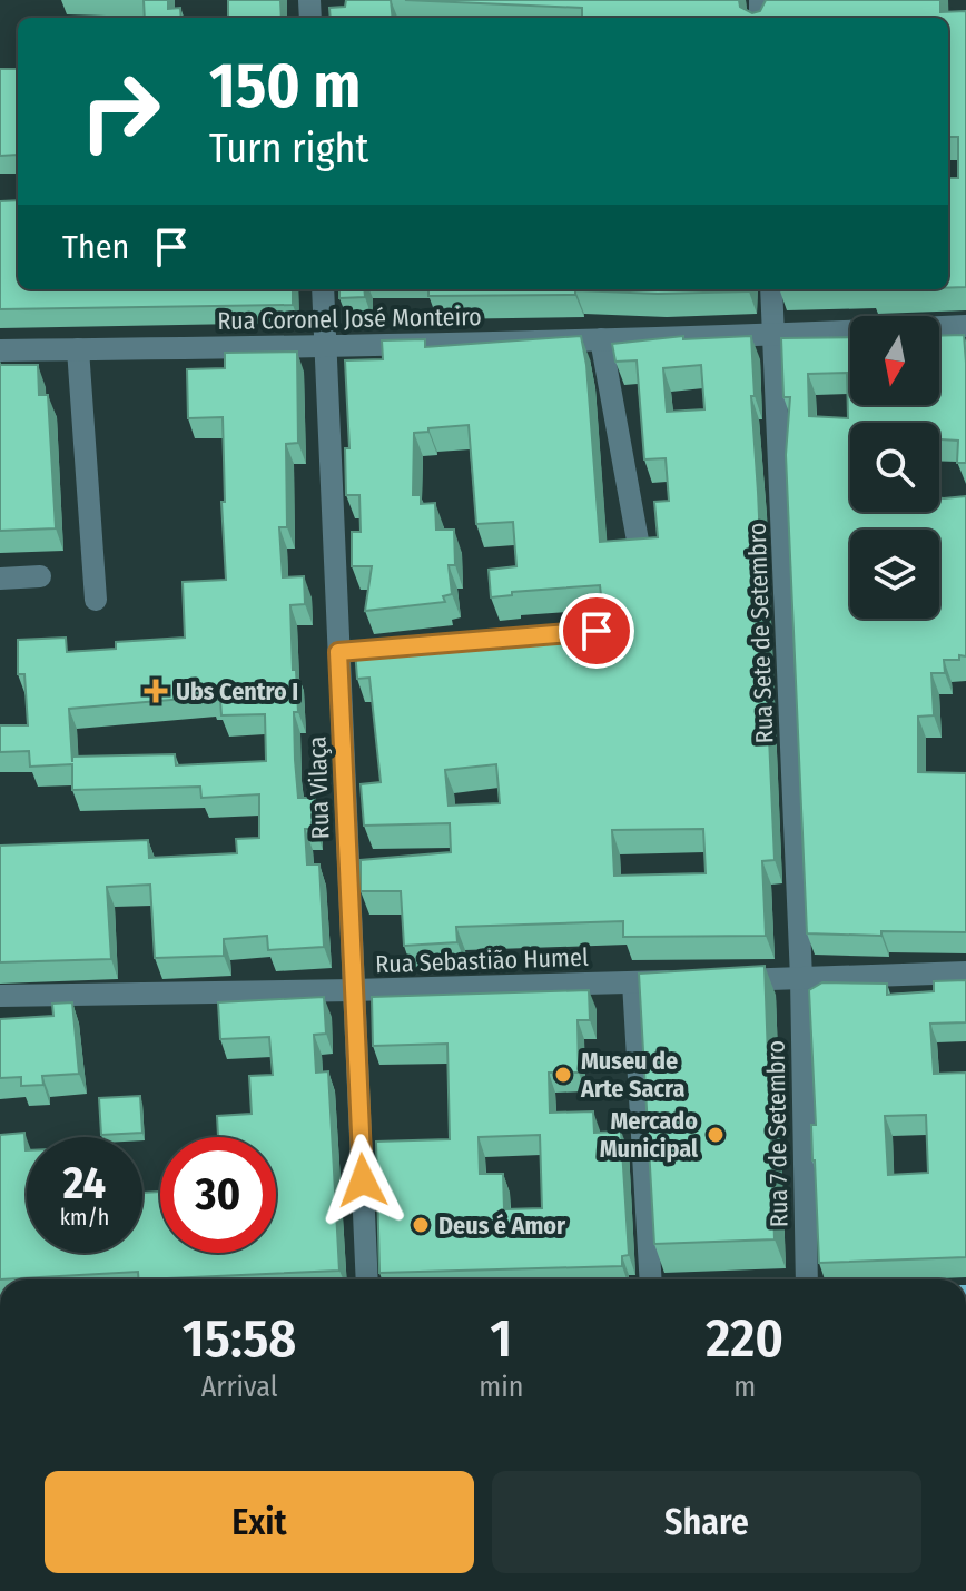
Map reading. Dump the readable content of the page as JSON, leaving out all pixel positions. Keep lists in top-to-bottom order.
{
  "streets": {
    "street": [
      "Rua Coronel José Monteiro",
      "Rua Sete de Setembro",
      "Rua Vilaça",
      "Rua Sebastião Humel",
      "Rua 7 de Setembro"
    ]
  },
  "crossings": [
    ["Rua Coronel José Monteiro", "Rua Sete de Setembro"],
    ["Rua Coronel José Monteiro", "Rua Vilaça"],
    ["Rua Sete de Setembro", "Rua 7 de Setembro"],
    ["Rua Vilaça", "Rua Sebastião Humel"]
  ],
  "places": {
    "health": ["Ubs Centro I"],
    "other": ["Museu de Arte Sacra", "Mercado Municipal", "Deus é Amor"]
  },
  "north": "bottom",
  "page": {
    "turn": ["150 m", "Turn right"],
    "then": "Then",
    "speed": "24 km/h",
    "limit": "30",
    "eta": [
      "15:58",
      "Arrival",
      "1",
      "min",
      "220",
      "m"
    ],
    "buttons": ["Exit", "Share"]
  }
}
